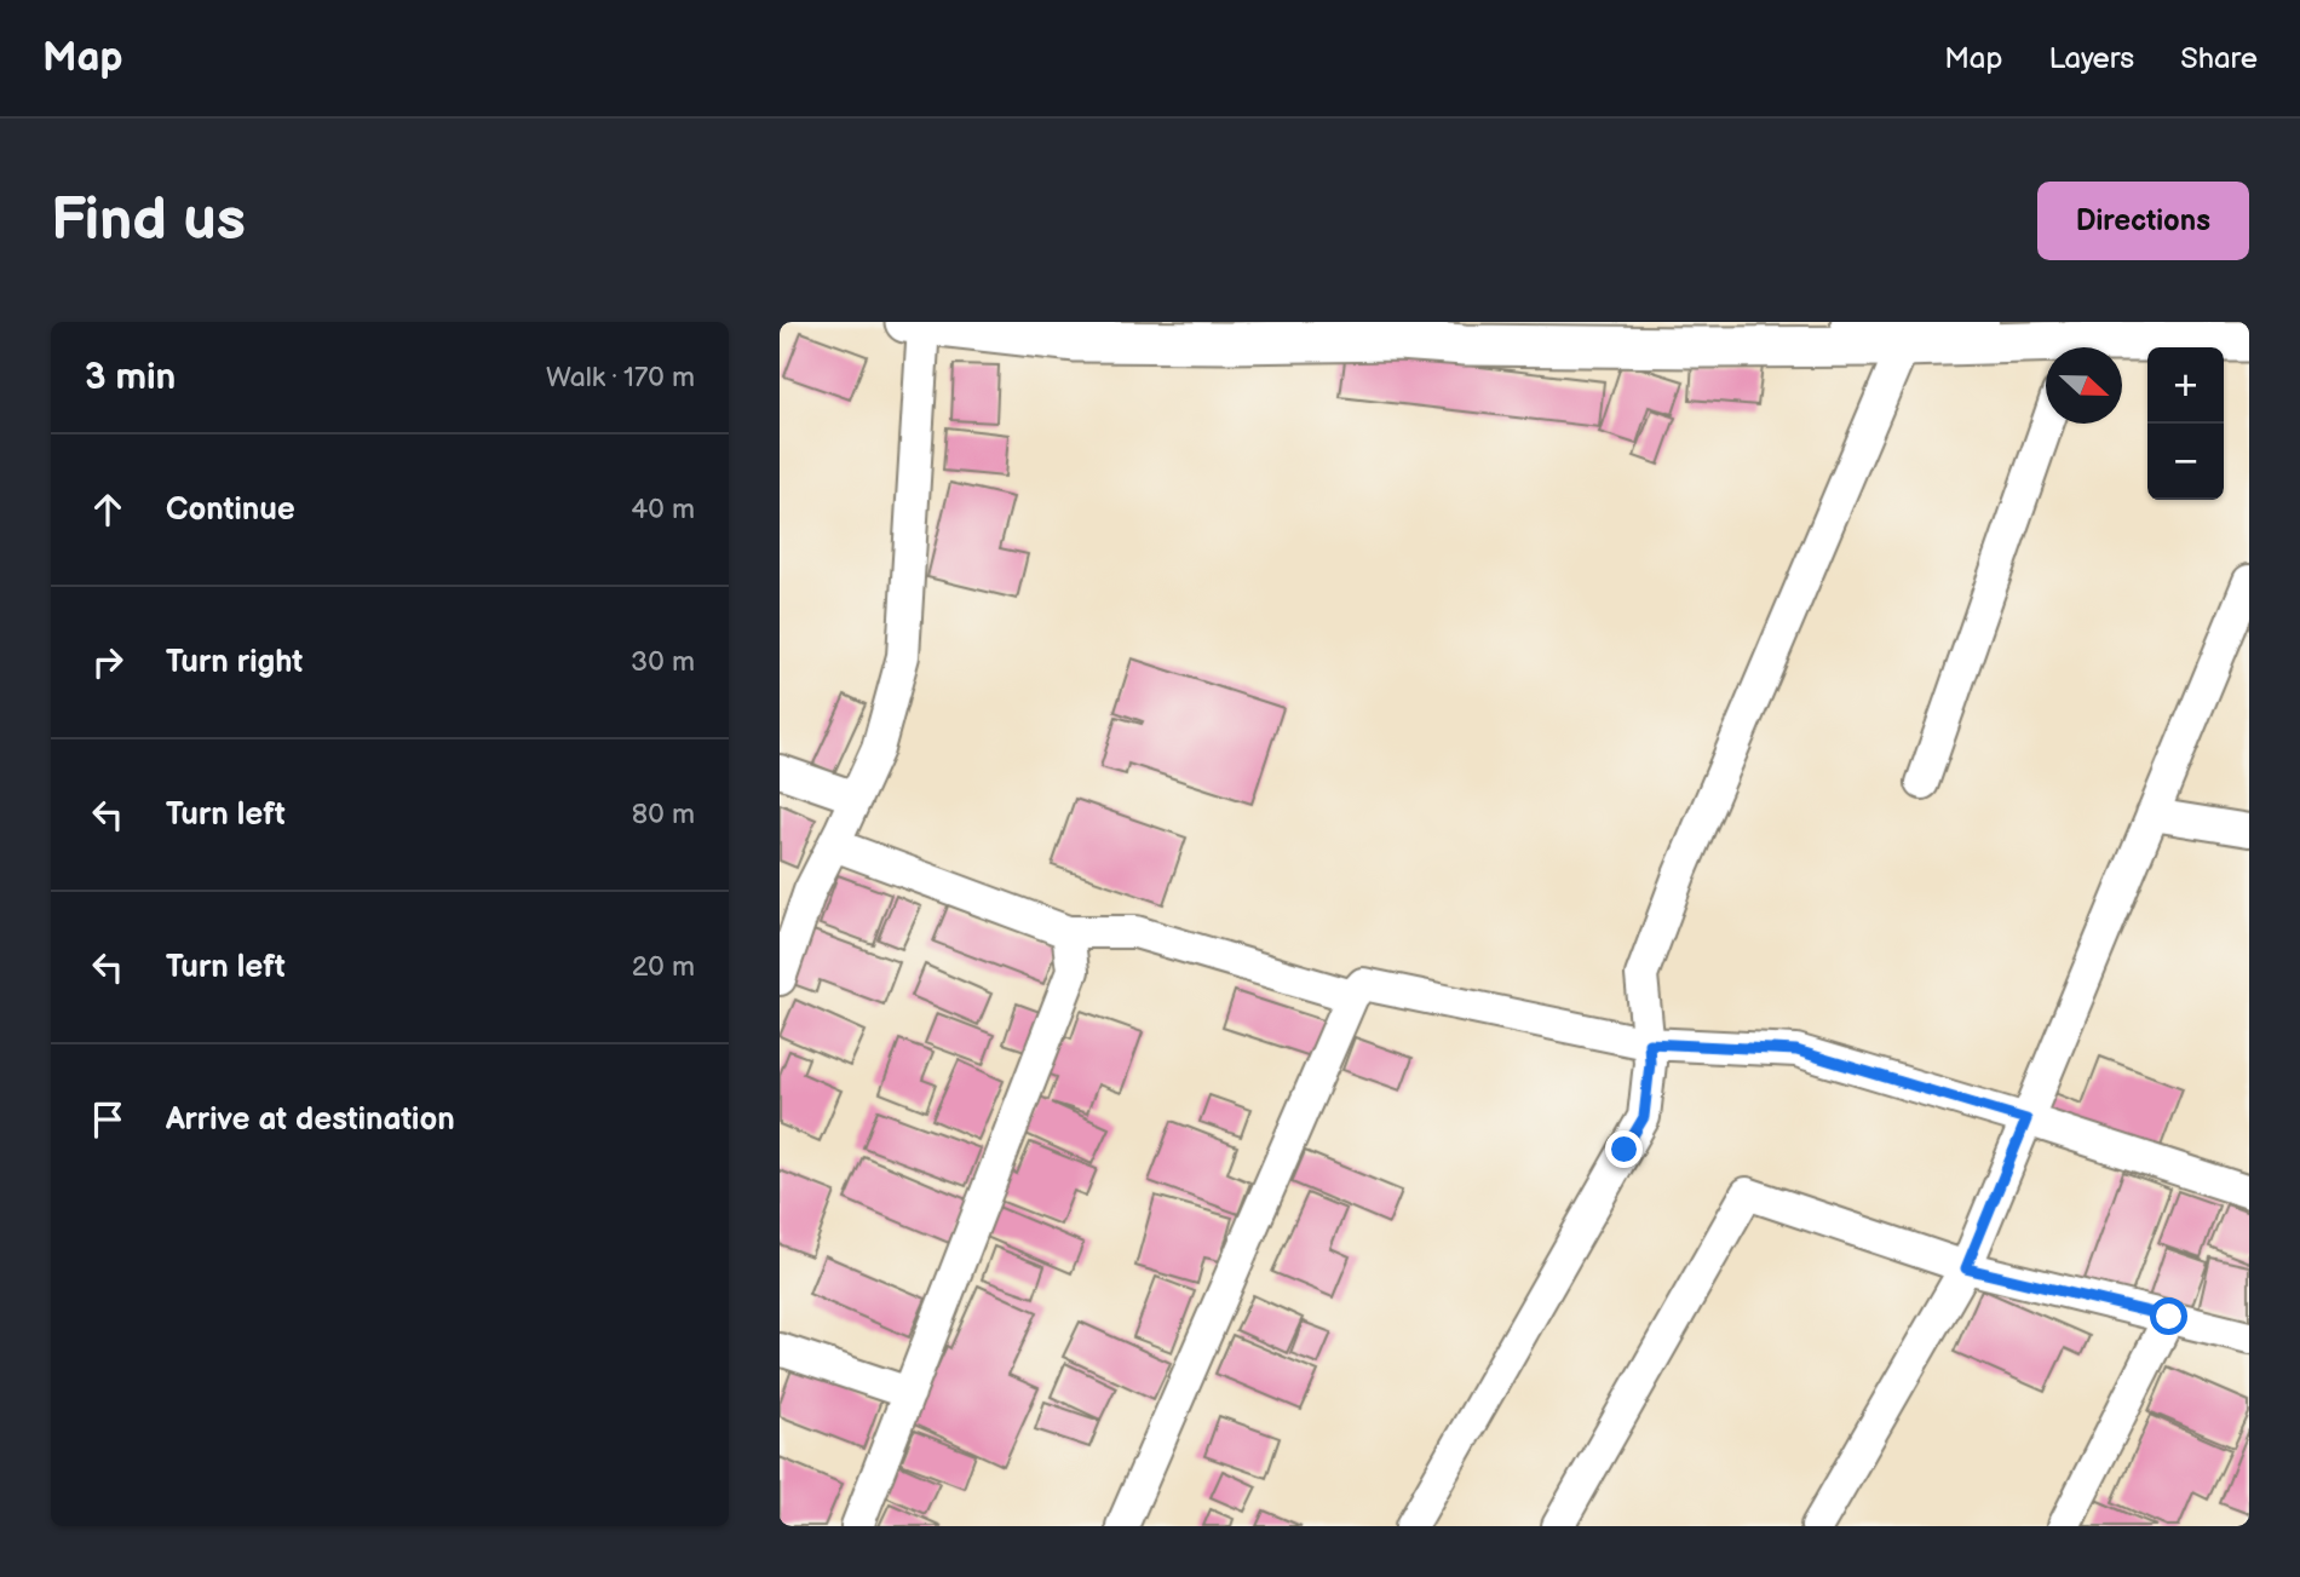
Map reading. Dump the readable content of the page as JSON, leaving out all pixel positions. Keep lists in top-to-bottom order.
{
  "north": "right",
  "page": {
    "header": "Map",
    "nav": ["Map", "Layers", "Share"],
    "buttons": "Directions",
    "title": "Find us",
    "heading": ["3 min", "Walk · 170 m"],
    "map_buttons": ["+", "−"],
    "list": [
      ["Continue", "40 m"],
      ["Turn right", "30 m"],
      ["Turn left", "80 m"],
      ["Turn left", "20 m"],
      "Arrive at destination"
    ]
  }
}
